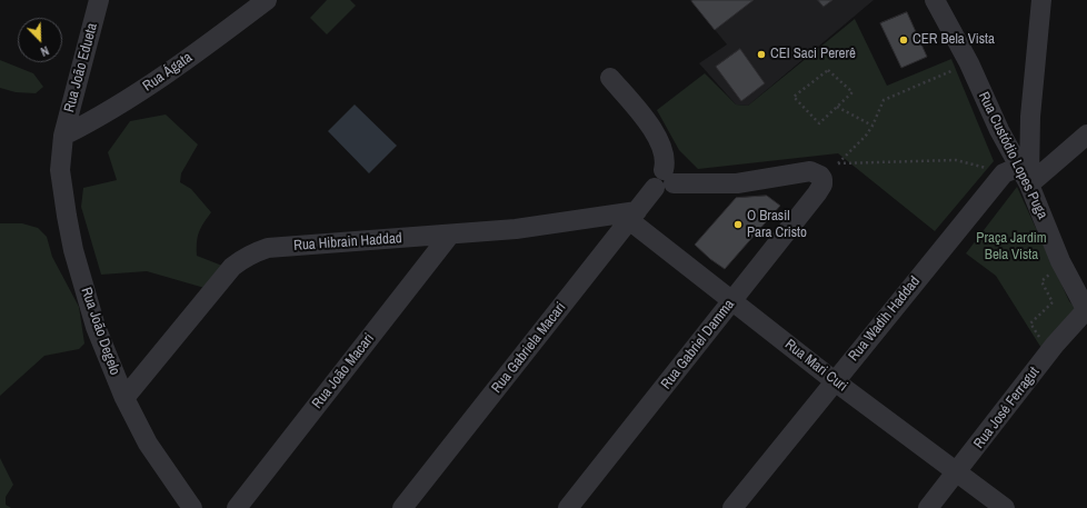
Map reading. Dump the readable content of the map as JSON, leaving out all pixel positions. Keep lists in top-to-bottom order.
{
  "streets": {
    "street": [
      "Rua João Edueta",
      "Rua Ágata",
      "Rua Custódio Lopes Puga",
      "Rua Hibrain Haddad",
      "Rua Wadih Haddad",
      "Rua João Degelo",
      "Rua Gabriel Damma",
      "Rua Gabriela Macari",
      "Rua Mari Curi",
      "Rua João Macari",
      "Rua José Ferragut"
    ]
  },
  "crossings": [
    ["Rua João Edueta", "Rua Ágata"],
    ["Rua João Edueta", "Rua João Degelo"],
    ["Rua Ágata", "Rua João Degelo"],
    ["Rua Custódio Lopes Puga", "Rua Wadih Haddad"],
    ["Rua Custódio Lopes Puga", "Rua José Ferragut"],
    ["Rua Hibrain Haddad", "Rua João Degelo"],
    ["Rua Hibrain Haddad", "Rua Gabriela Macari"],
    ["Rua Hibrain Haddad", "Rua Mari Curi"],
    ["Rua Hibrain Haddad", "Rua João Macari"],
    ["Rua Wadih Haddad", "Rua Mari Curi"],
    ["Rua Gabriel Damma", "Rua Mari Curi"],
    ["Rua Gabriela Macari", "Rua Mari Curi"],
    ["Rua Mari Curi", "Rua José Ferragut"]
  ],
  "parks": ["Praça Jardim Bela Vista"],
  "places": ["CER Bela Vista", "CEI Saci Pererê", "O Brasil Para Cristo"],
  "north": "bottom right"
}
